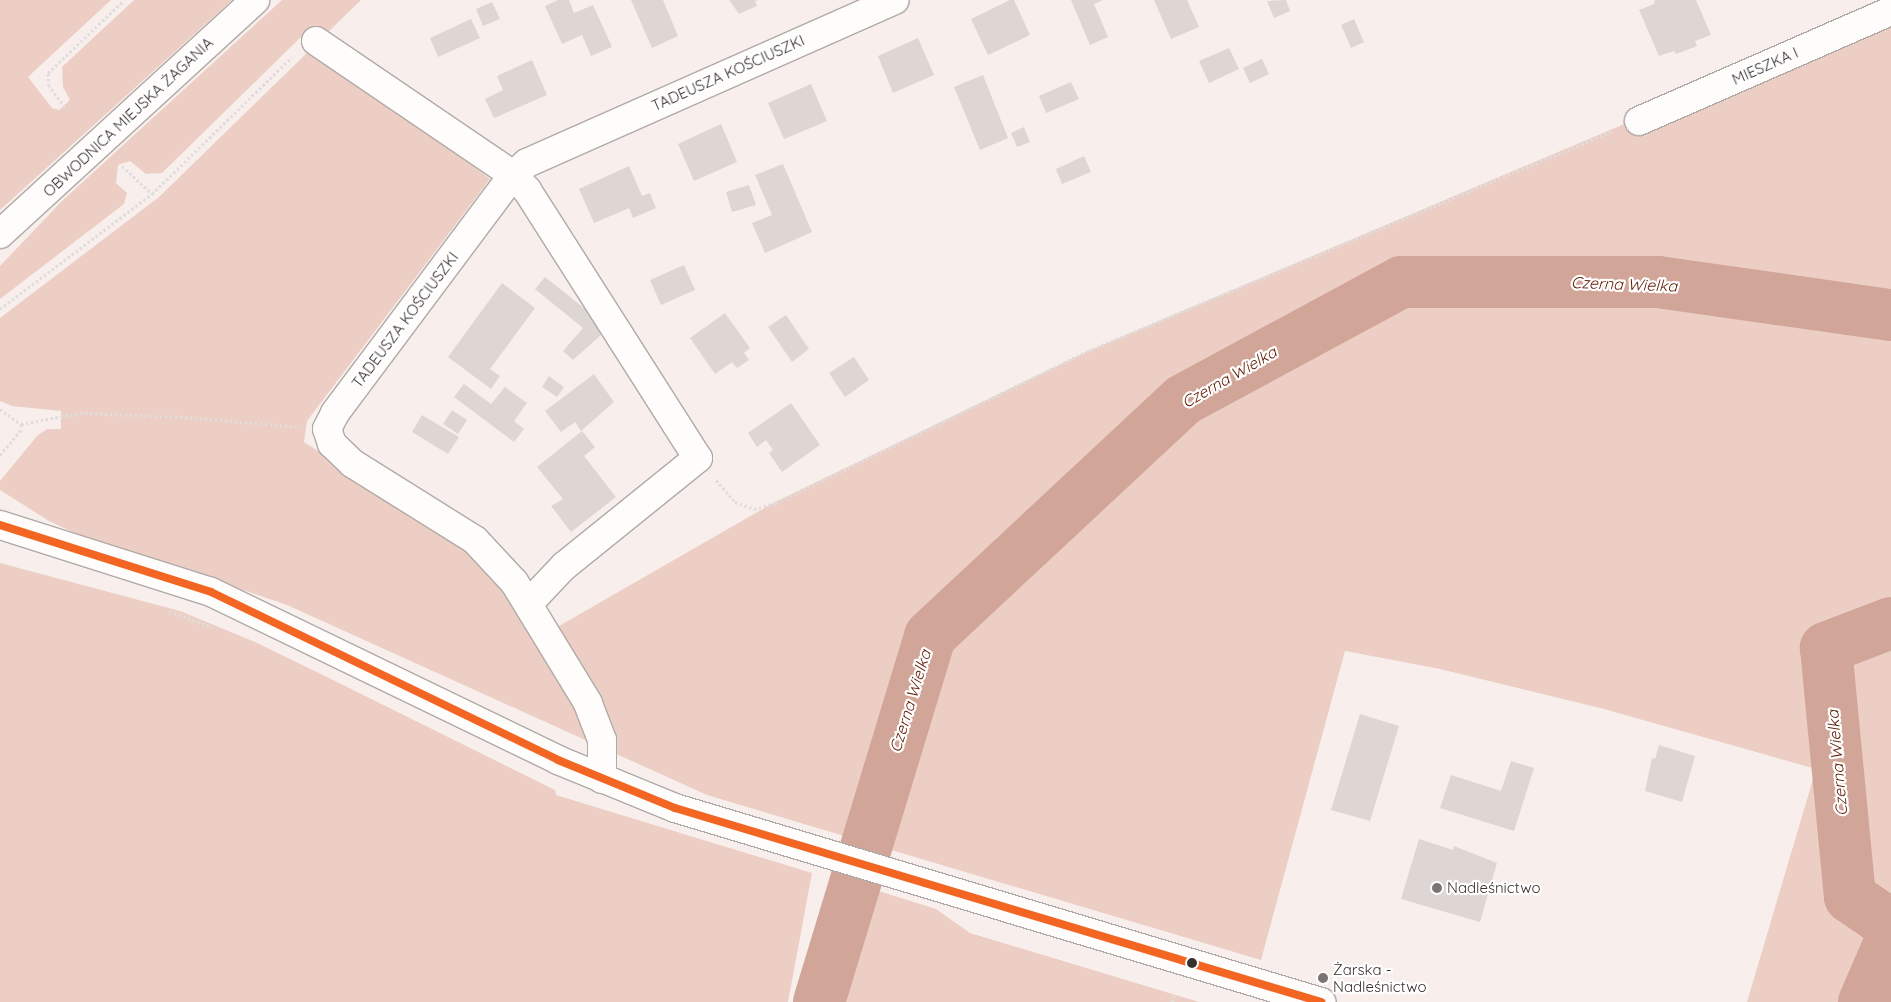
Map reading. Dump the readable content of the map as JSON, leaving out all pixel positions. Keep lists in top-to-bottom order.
{
  "streets": {
    "street": ["MIESZKA I", "TADEUSZA KOŚCIUSZKI", "OBWODNICA MIEJSKA ŻAGANIA"]
  },
  "water": ["Czerna Wielka"],
  "places": ["Nadleśnictwo", "Żarska - Nadleśnictwo"]
}
